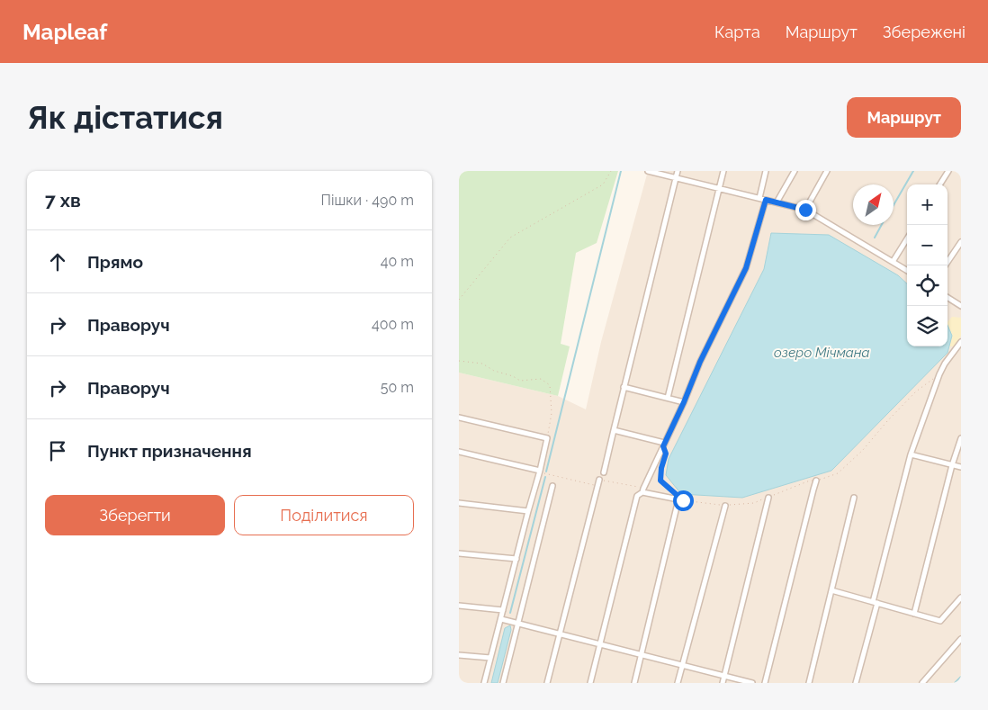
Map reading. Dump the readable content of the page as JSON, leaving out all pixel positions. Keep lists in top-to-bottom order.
{
  "water": ["озеро Мічмана"],
  "north": "top right",
  "page": {
    "header": "Mapleaf",
    "nav": ["Карта", "Маршрут", "Збережені"],
    "buttons": [
      "Маршрут",
      ["Зберегти", "Поділитися"]
    ],
    "title": "Як дістатися",
    "heading": ["7 хв", "Пішки · 490 m"],
    "map_buttons": ["+", "−"],
    "list": [
      ["Прямо", "40 m"],
      ["Праворуч", "400 m"],
      ["Праворуч", "50 m"],
      "Пункт призначення"
    ]
  }
}
